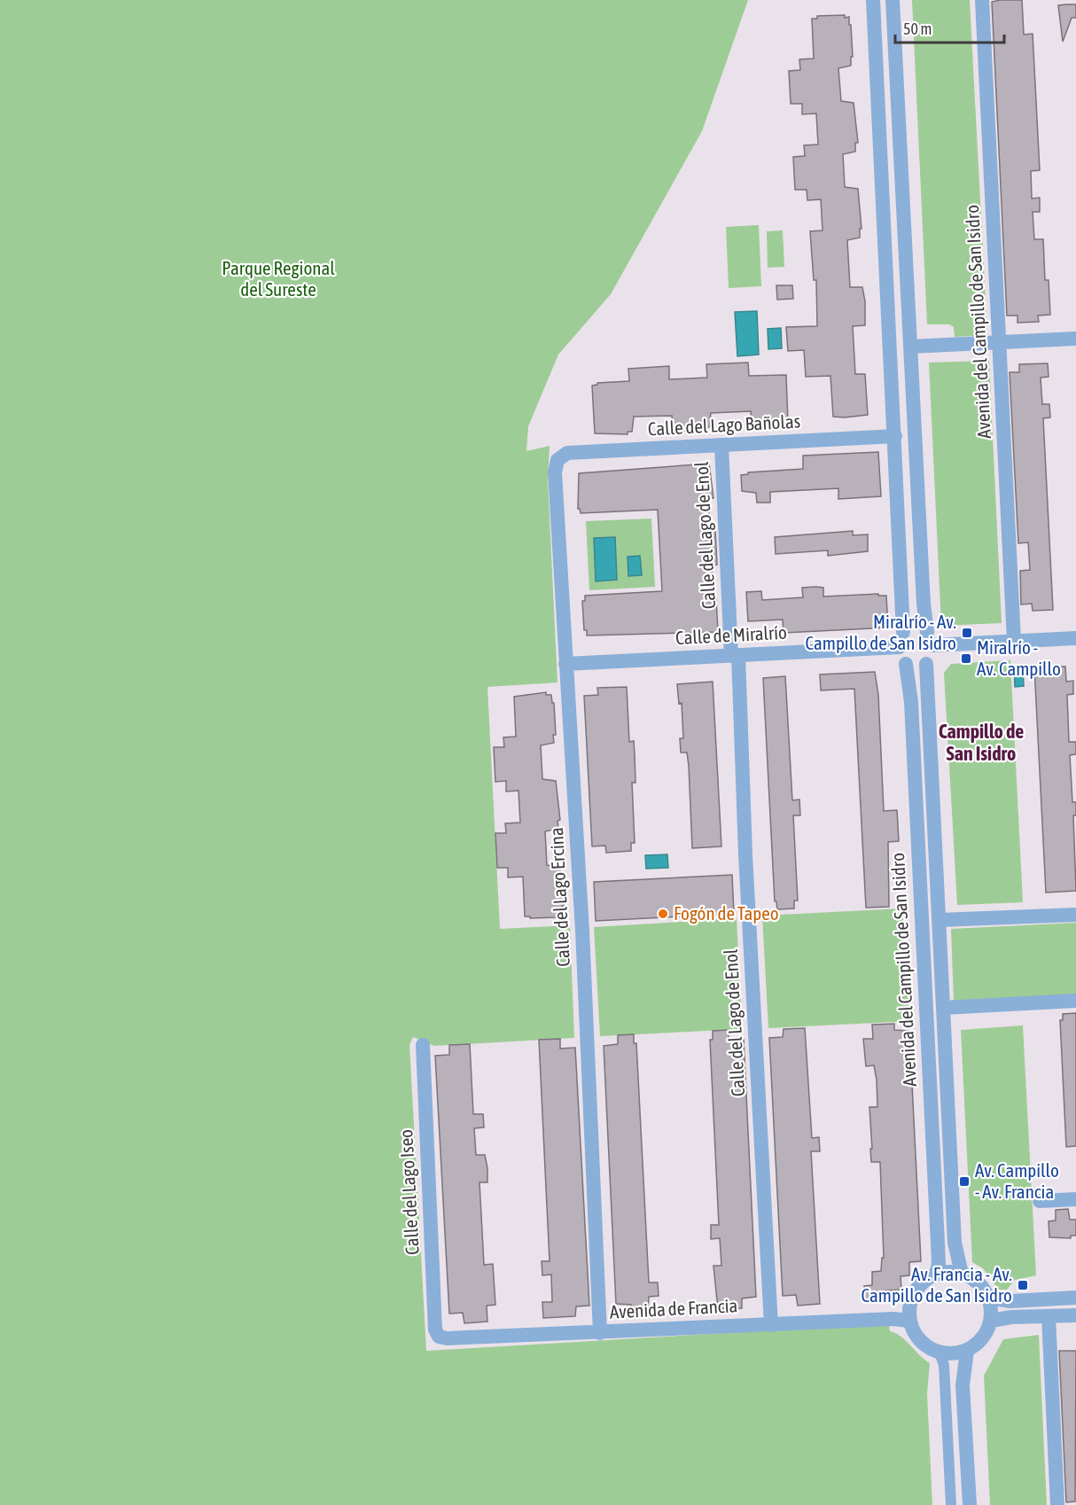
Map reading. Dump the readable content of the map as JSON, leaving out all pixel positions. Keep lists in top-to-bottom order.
{
  "streets": {
    "street": [
      "Avenida del Campillo de San Isidro",
      "Calle del Lago Bañolas",
      "Calle del Lago de Enol",
      "Calle de Miralrío",
      "Calle del Lago Ercina",
      "Calle del Lago Iseo",
      "Avenida de Francia"
    ]
  },
  "crossings": [
    ["Avenida del Campillo de San Isidro", "Calle de Miralrío"],
    ["Avenida del Campillo de San Isidro", "Avenida de Francia"],
    ["Calle del Lago Bañolas", "Calle del Lago de Enol"],
    ["Calle del Lago Bañolas", "Calle del Lago Ercina"],
    ["Calle del Lago de Enol", "Calle de Miralrío"],
    ["Calle del Lago de Enol", "Avenida de Francia"],
    ["Calle de Miralrío", "Calle del Lago Ercina"],
    ["Calle del Lago Ercina", "Avenida de Francia"],
    ["Calle del Lago Iseo", "Avenida de Francia"]
  ],
  "districts": ["Campillo de San Isidro"],
  "parks": ["Parque Regional del Sureste"],
  "places": {
    "transit": [
      "Miralrío - Av. Campillo de San Isidro",
      "Miralrío - Av. Campillo",
      "Av. Campillo - Av. Francia",
      "Av. Francia - Av. Campillo de San Isidro"
    ],
    "other": ["Fogón de Tapeo"]
  },
  "scale_bar": "50 m"
}
